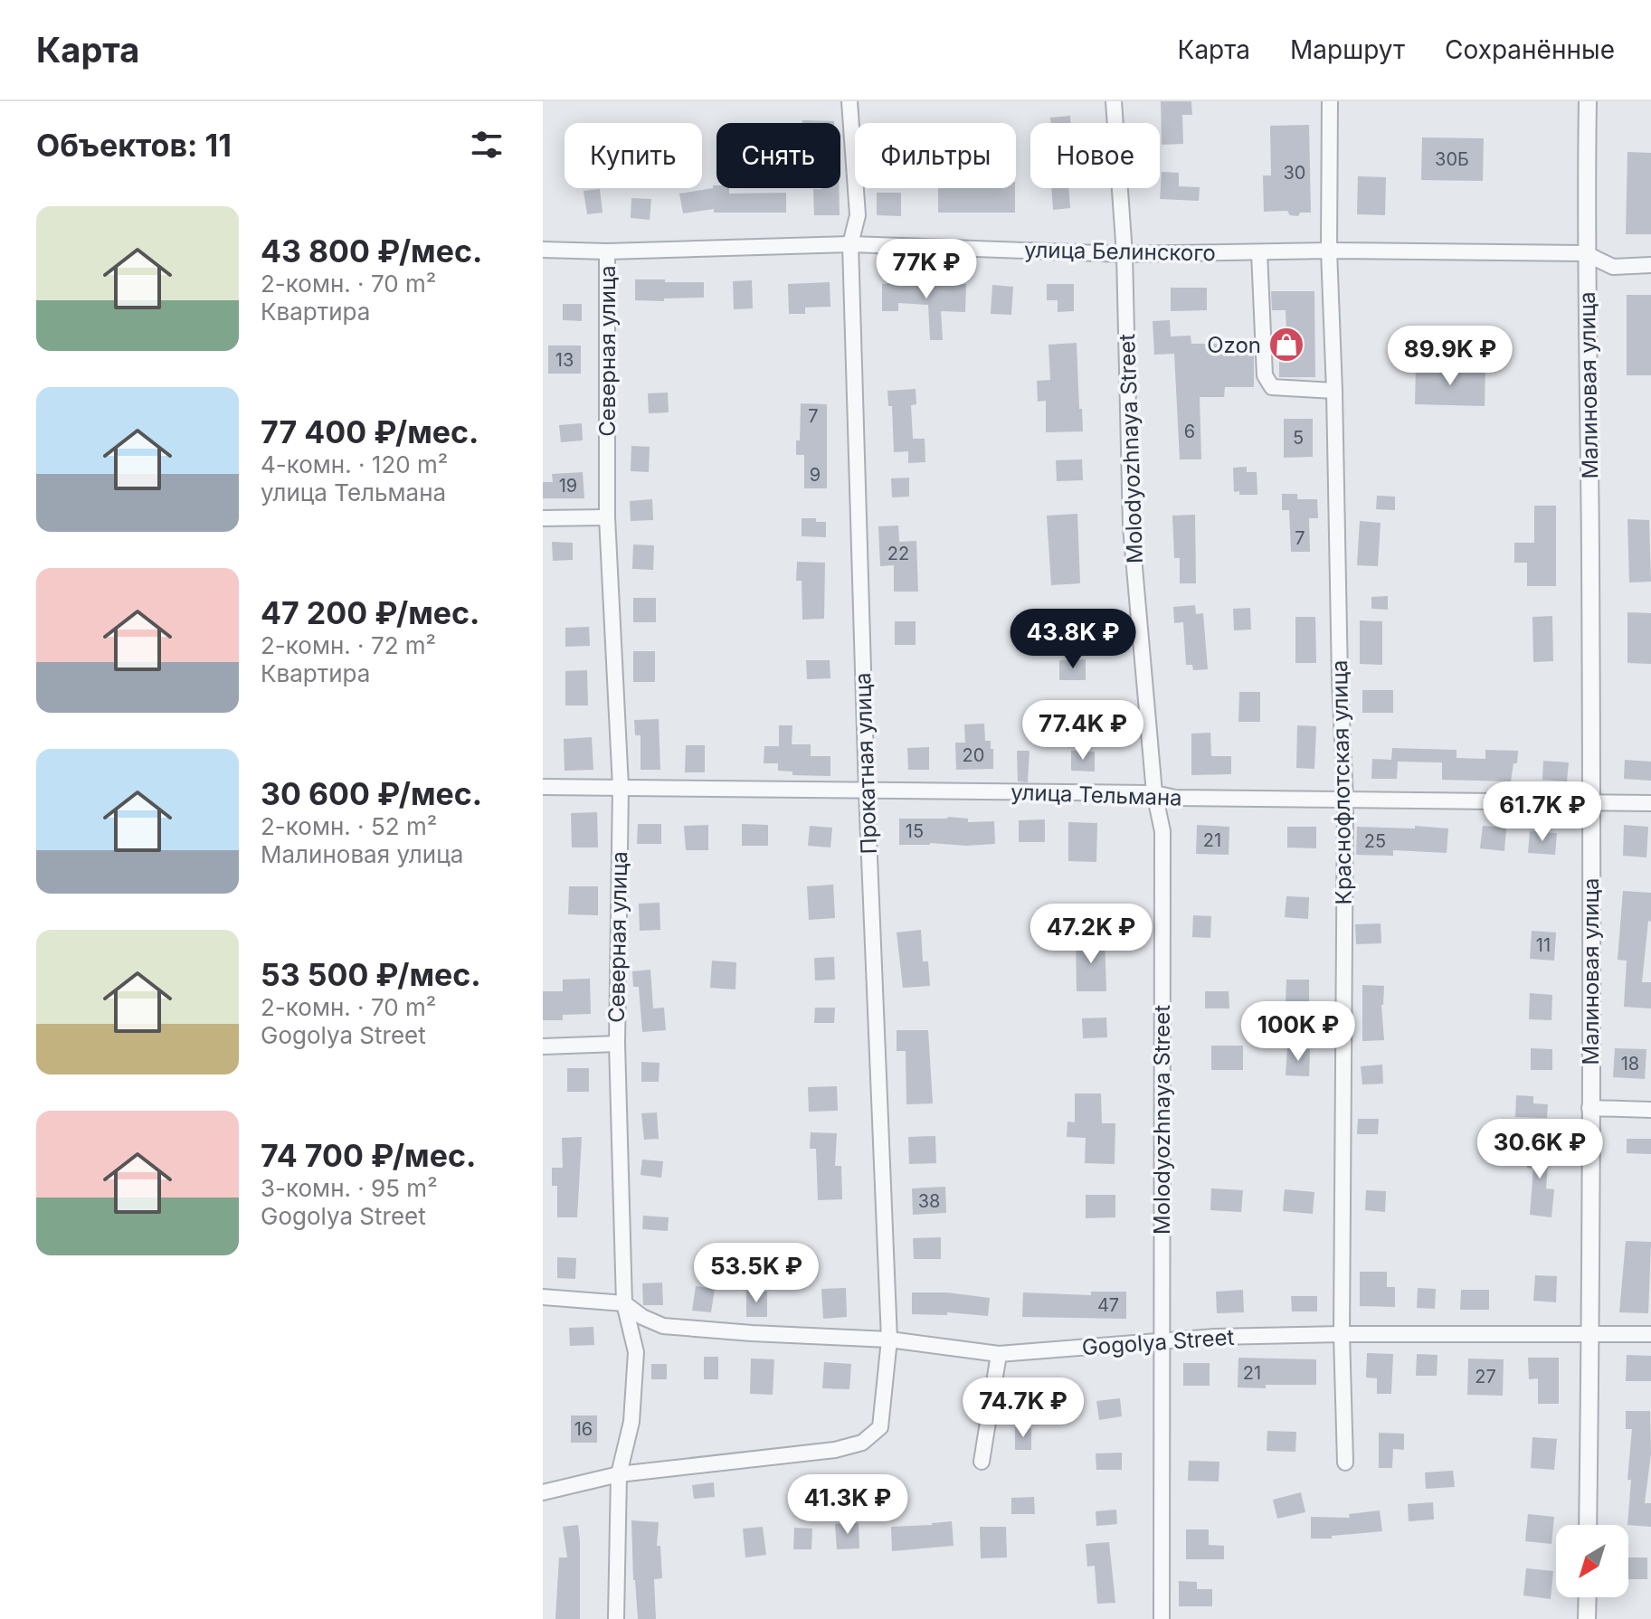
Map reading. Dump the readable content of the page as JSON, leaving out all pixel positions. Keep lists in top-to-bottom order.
{
  "streets": {
    "street": [
      "улица Белинского",
      "Северная улица",
      "Малиновая улица",
      "Molodyozhnaya Street",
      "Прокатная улица",
      "Краснофлотская улица",
      "улица Тельмана",
      "Gogolya Street"
    ]
  },
  "crossings": [
    ["улица Белинского", "Северная улица"],
    ["улица Белинского", "Малиновая улица"],
    ["улица Белинского", "Molodyozhnaya Street"],
    ["улица Белинского", "Прокатная улица"],
    ["улица Белинского", "Краснофлотская улица"],
    ["Северная улица", "Прокатная улица"],
    ["Северная улица", "улица Тельмана"],
    ["Северная улица", "Gogolya Street"],
    ["Малиновая улица", "улица Тельмана"],
    ["Малиновая улица", "Gogolya Street"],
    ["Molodyozhnaya Street", "улица Тельмана"],
    ["Molodyozhnaya Street", "Gogolya Street"],
    ["Прокатная улица", "улица Тельмана"],
    ["Прокатная улица", "Gogolya Street"],
    ["Краснофлотская улица", "улица Тельмана"],
    ["Краснофлотская улица", "Gogolya Street"]
  ],
  "places": {
    "shop": ["Ozon"]
  },
  "house_numbers": [
    "30Б",
    "30",
    "13",
    "7",
    "6",
    "5",
    "9",
    "19",
    "7",
    "22",
    "20",
    "15",
    "21",
    "25",
    "11",
    "18",
    "38",
    "47",
    "21",
    "27",
    "16"
  ],
  "north": "bottom left",
  "page": {
    "header": "Карта",
    "nav": ["Карта", "Маршрут", "Сохранённые"],
    "heading": "Объектов: 11",
    "chip": [
      "Купить",
      "Снять",
      "Фильтры",
      "Новое"
    ],
    "list": [
      {
        "name": "43 800 ₽/мес.",
        "note": "2-комн. · 70 m² · Квартира"
      },
      {
        "name": "77 400 ₽/мес.",
        "note": "4-комн. · 120 m² · улица Тельмана"
      },
      {
        "name": "47 200 ₽/мес.",
        "note": "2-комн. · 72 m² · Квартира"
      },
      {
        "name": "30 600 ₽/мес.",
        "note": "2-комн. · 52 m² · Малиновая улица"
      },
      {
        "name": "53 500 ₽/мес.",
        "note": "2-комн. · 70 m² · Gogolya Street"
      },
      {
        "name": "74 700 ₽/мес.",
        "note": "3-комн. · 95 m² · Gogolya Street"
      }
    ],
    "price": [
      "77K ₽",
      "89.9K ₽",
      "43.8K ₽",
      "77.4K ₽",
      "61.7K ₽",
      "47.2K ₽",
      "100K ₽",
      "30.6K ₽",
      "53.5K ₽",
      "74.7K ₽",
      "41.3K ₽"
    ]
  }
}
